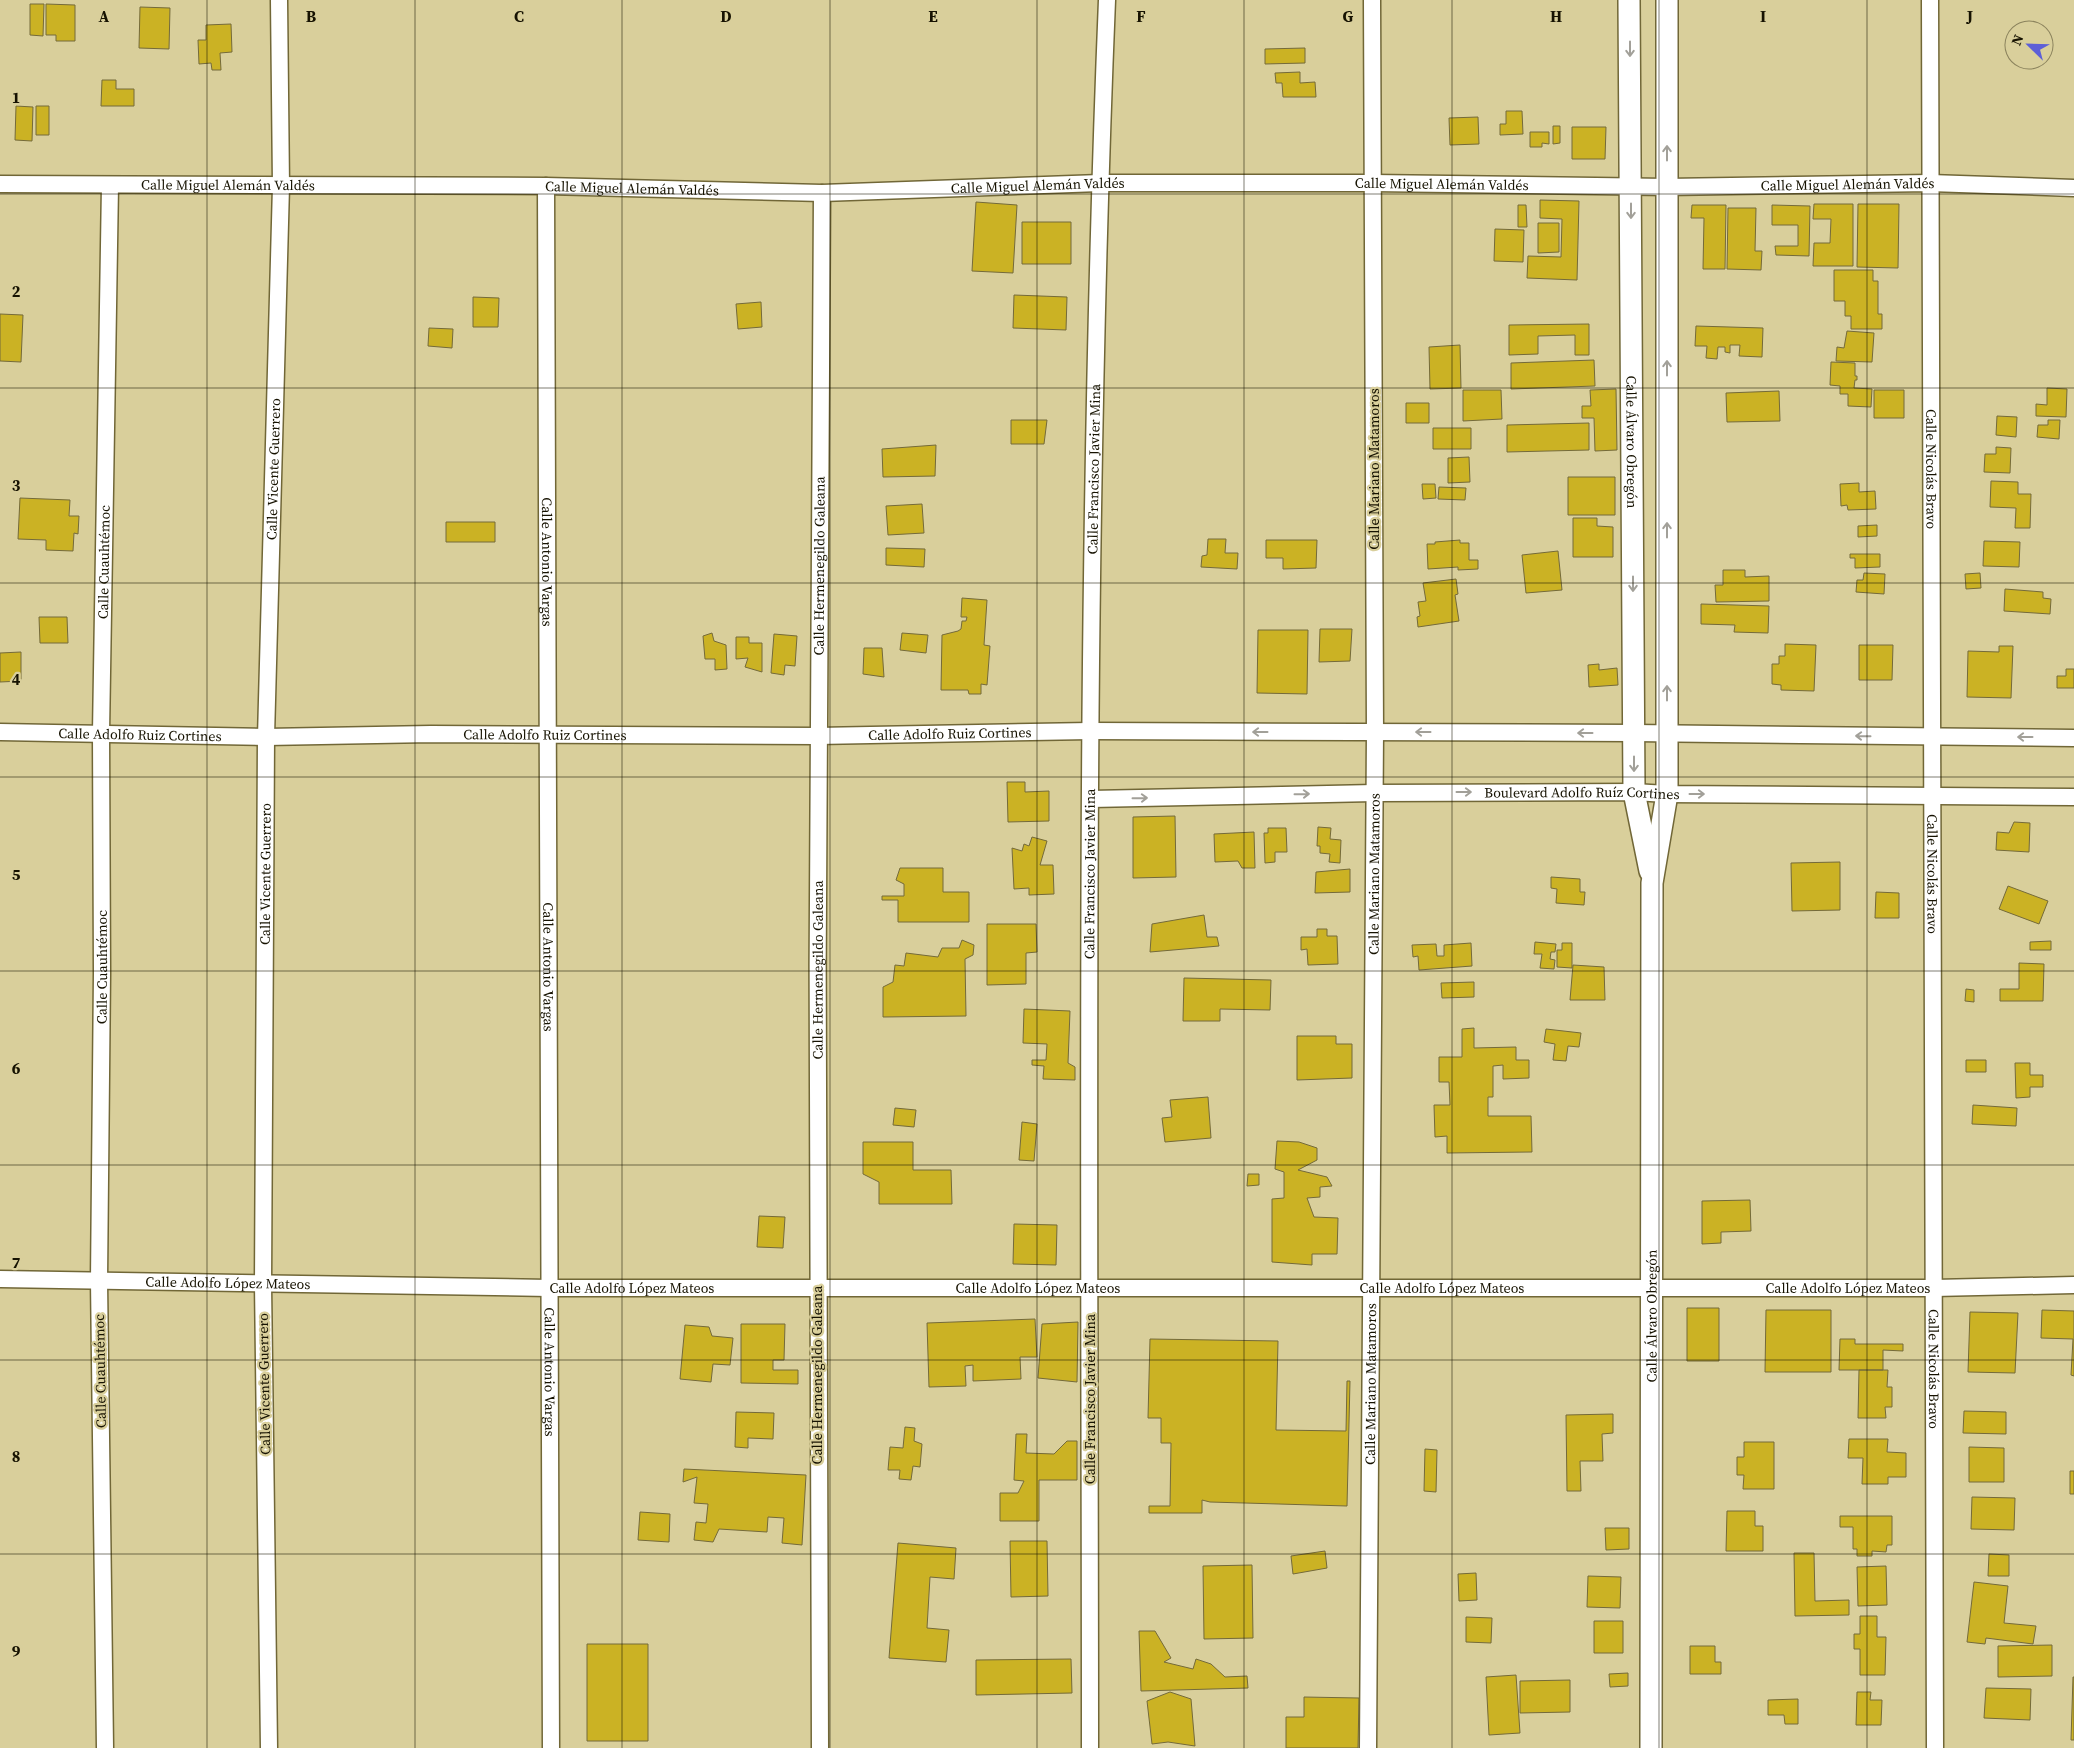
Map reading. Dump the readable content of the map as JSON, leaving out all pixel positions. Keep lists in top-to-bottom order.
{
  "streets": {
    "street": [
      "Calle Miguel Alemán Valdés",
      "Calle Álvaro Obregón",
      "Calle Vicente Guerrero",
      "Calle Francisco Javier Mina",
      "Calle Mariano Matamoros",
      "Calle Nicolás Bravo",
      "Calle Cuauhtémoc",
      "Calle Antonio Vargas",
      "Calle Hermenegildo Galeana",
      "Calle Adolfo Ruiz Cortines",
      "Boulevard Adolfo Ruíz Cortines",
      "Calle Adolfo López Mateos"
    ]
  },
  "crossings": [
    ["Calle Miguel Alemán Valdés", "Calle Álvaro Obregón"],
    ["Calle Miguel Alemán Valdés", "Calle Vicente Guerrero"],
    ["Calle Miguel Alemán Valdés", "Calle Francisco Javier Mina"],
    ["Calle Miguel Alemán Valdés", "Calle Mariano Matamoros"],
    ["Calle Miguel Alemán Valdés", "Calle Nicolás Bravo"],
    ["Calle Miguel Alemán Valdés", "Calle Cuauhtémoc"],
    ["Calle Miguel Alemán Valdés", "Calle Antonio Vargas"],
    ["Calle Miguel Alemán Valdés", "Calle Hermenegildo Galeana"],
    ["Calle Álvaro Obregón", "Calle Adolfo Ruiz Cortines"],
    ["Calle Álvaro Obregón", "Boulevard Adolfo Ruíz Cortines"],
    ["Calle Álvaro Obregón", "Calle Adolfo López Mateos"],
    ["Calle Vicente Guerrero", "Calle Adolfo Ruiz Cortines"],
    ["Calle Vicente Guerrero", "Calle Adolfo López Mateos"],
    ["Calle Francisco Javier Mina", "Calle Adolfo Ruiz Cortines"],
    ["Calle Francisco Javier Mina", "Boulevard Adolfo Ruíz Cortines"],
    ["Calle Francisco Javier Mina", "Calle Adolfo López Mateos"],
    ["Calle Mariano Matamoros", "Calle Adolfo Ruiz Cortines"],
    ["Calle Mariano Matamoros", "Boulevard Adolfo Ruíz Cortines"],
    ["Calle Mariano Matamoros", "Calle Adolfo López Mateos"],
    ["Calle Nicolás Bravo", "Boulevard Adolfo Ruíz Cortines"],
    ["Calle Nicolás Bravo", "Calle Adolfo López Mateos"],
    ["Calle Cuauhtémoc", "Calle Adolfo Ruiz Cortines"],
    ["Calle Cuauhtémoc", "Calle Adolfo López Mateos"],
    ["Calle Antonio Vargas", "Calle Adolfo Ruiz Cortines"],
    ["Calle Antonio Vargas", "Calle Adolfo López Mateos"],
    ["Calle Hermenegildo Galeana", "Calle Adolfo Ruiz Cortines"],
    ["Calle Hermenegildo Galeana", "Calle Adolfo López Mateos"]
  ],
  "north": "top left",
  "grid": {
    "columns": [
      "A",
      "B",
      "C",
      "D",
      "E",
      "F",
      "G",
      "H",
      "I",
      "J"
    ],
    "rows": [
      "1",
      "2",
      "3",
      "4",
      "5",
      "6",
      "7",
      "8",
      "9"
    ]
  }
}
